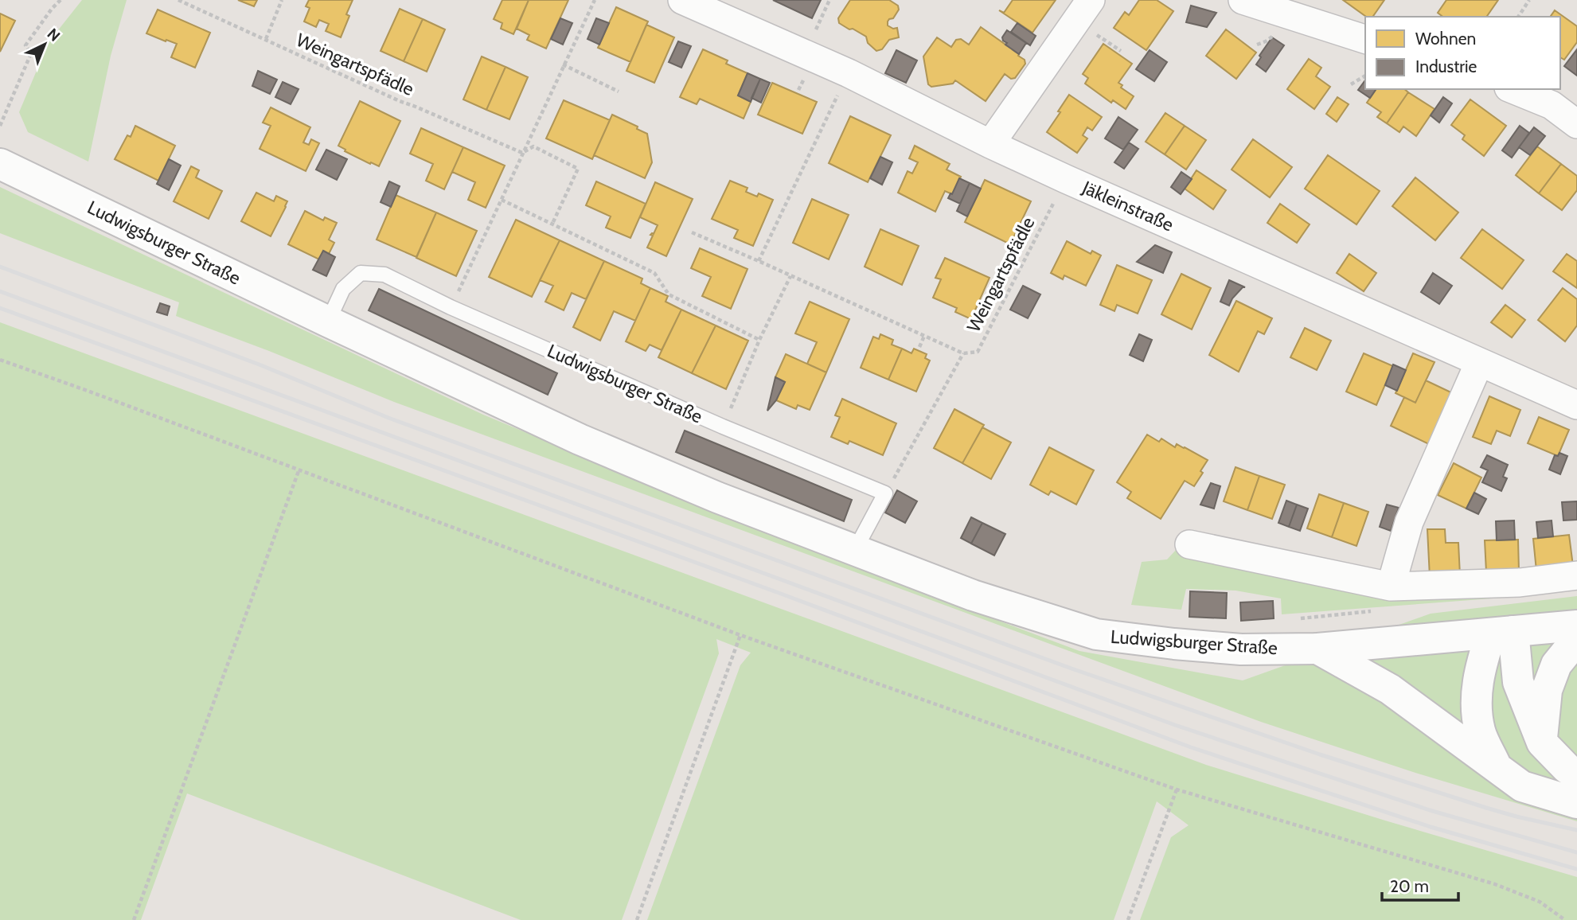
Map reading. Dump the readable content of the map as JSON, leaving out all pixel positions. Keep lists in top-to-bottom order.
{
  "streets": {
    "main road": ["Ludwigsburger Straße"],
    "street": ["Jäkleinstraße"],
    "path": ["Weingartspfädle"]
  },
  "crossings": [
    ["Weingartspfädle", "Jäkleinstraße"]
  ],
  "legend": ["Wohnen", "Industrie"],
  "scale_bar": "20 m",
  "north": "top right"
}
